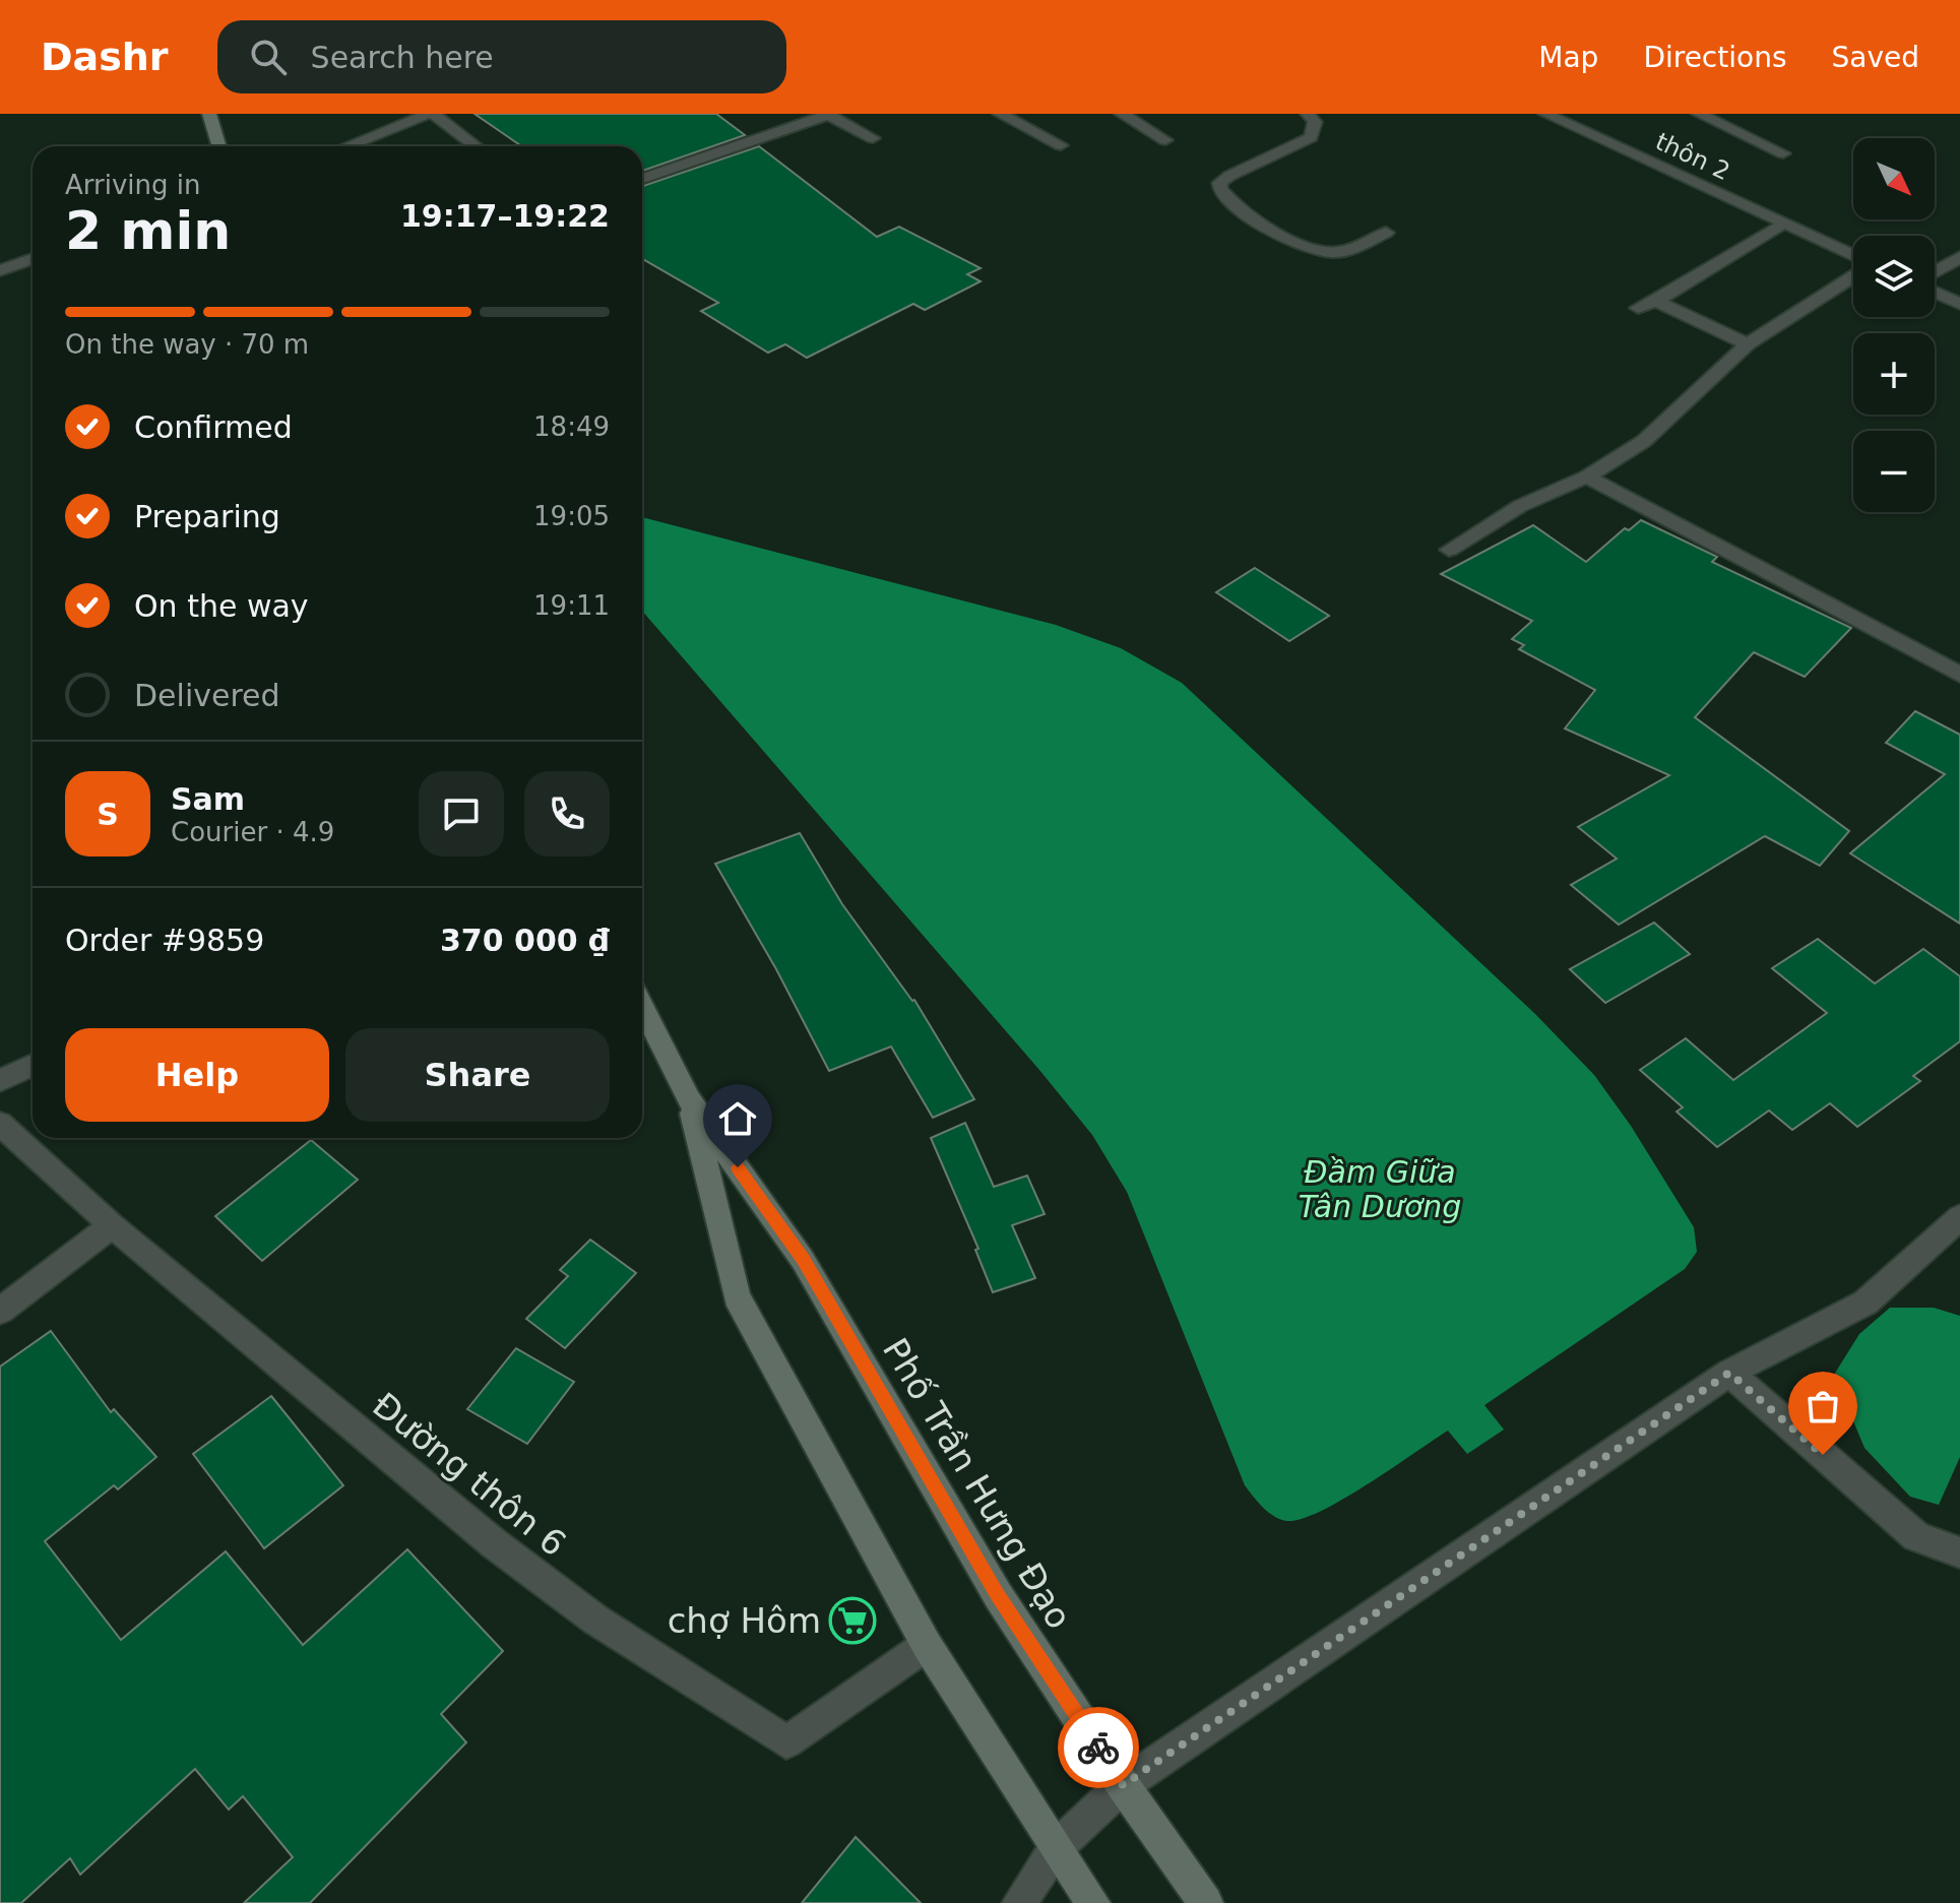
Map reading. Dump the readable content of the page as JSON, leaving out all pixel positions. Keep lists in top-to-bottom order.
{
  "streets": {
    "street": ["thôn 2", "Đường thôn 6", "Phố Trần Hưng Đạo"]
  },
  "crossings": [
    ["Đường thôn 6", "Phố Trần Hưng Đạo"]
  ],
  "water": ["Đầm Giữa Tân Dương"],
  "places": {
    "supermarket": ["chợ Hôm"]
  },
  "north": "bottom right",
  "page": {
    "header": "Dashr",
    "search": "Search here",
    "nav": ["Map", "Directions", "Saved"],
    "map_buttons": ["+", "−"],
    "heading": ["2 min", "Arriving in", "19:17–19:22"],
    "panel": [
      "Sam",
      "Courier · 4.9",
      "Order #9859",
      "370 000 ₫"
    ],
    "bar": "On the way · 70 m",
    "list": [
      ["Confirmed", "18:49"],
      ["Preparing", "19:05"],
      ["On the way", "19:11"],
      "Delivered"
    ],
    "round": "S",
    "buttons": ["Help", "Share"]
  }
}
